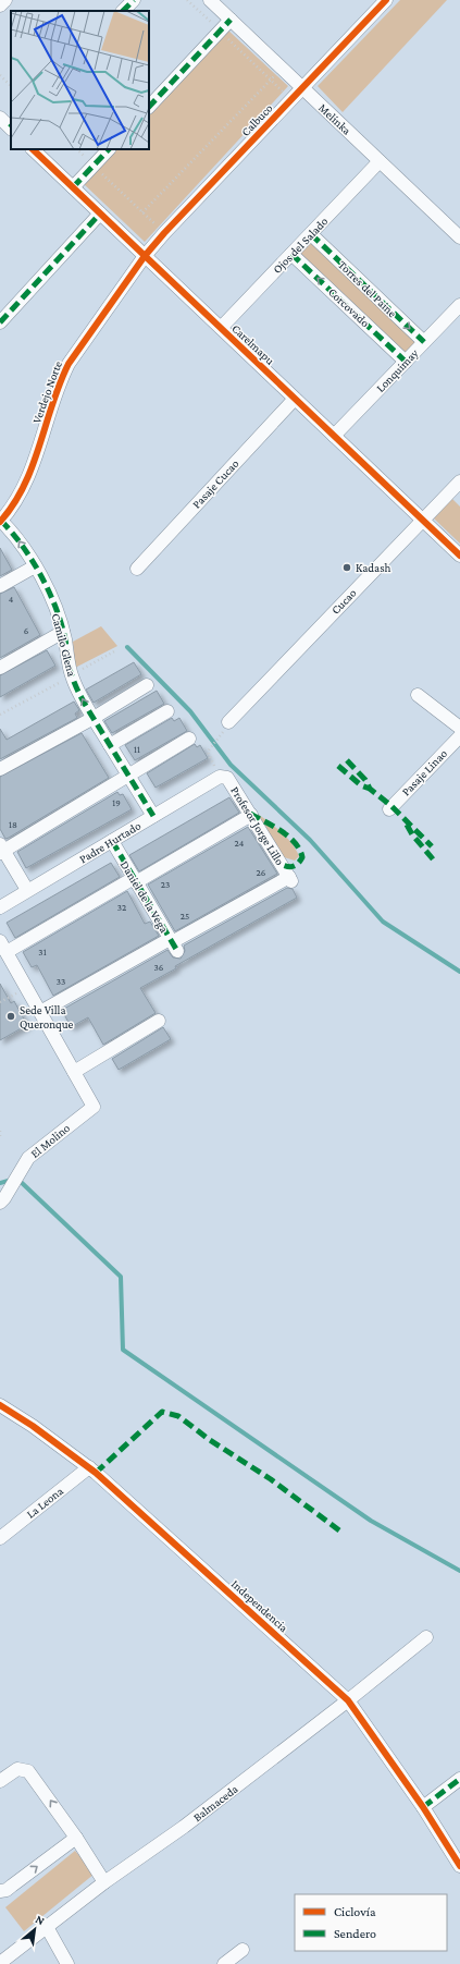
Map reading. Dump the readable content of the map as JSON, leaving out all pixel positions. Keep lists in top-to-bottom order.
{
  "streets": {
    "street": [
      "Melinka",
      "Calbuco",
      "Ojos del Salado",
      "Torres del Paine",
      "Corcovado",
      "Carelmapu",
      "Lonquimay",
      "Verdejo Norte",
      "Pasaje Cucao",
      "Cucao",
      "Camilo Glena",
      "Pasaje Linao",
      "Profesor Jorge Lillo",
      "Padre Hurtado",
      "Daniel de la Vega",
      "El Molino",
      "La Leona",
      "Independencia",
      "Balmaceda"
    ]
  },
  "crossings": [
    ["Melinka", "Calbuco"],
    ["Melinka", "Ojos del Salado"],
    ["Calbuco", "Carelmapu"],
    ["Calbuco", "Verdejo Norte"],
    ["Ojos del Salado", "Torres del Paine"],
    ["Ojos del Salado", "Corcovado"],
    ["Ojos del Salado", "Carelmapu"],
    ["Torres del Paine", "Lonquimay"],
    ["Corcovado", "Lonquimay"],
    ["Carelmapu", "Lonquimay"],
    ["Carelmapu", "Verdejo Norte"],
    ["Carelmapu", "Pasaje Cucao"],
    ["Carelmapu", "Cucao"],
    ["Verdejo Norte", "Camilo Glena"],
    ["Camilo Glena", "Padre Hurtado"],
    ["Profesor Jorge Lillo", "Padre Hurtado"],
    ["Profesor Jorge Lillo", "Daniel de la Vega"],
    ["Padre Hurtado", "Daniel de la Vega"],
    ["La Leona", "Independencia"],
    ["Independencia", "Balmaceda"]
  ],
  "one_way": ["Torres del Paine", "Corcovado"],
  "places": ["Kadash", "Sede Villa Queronque"],
  "house_numbers": [
    "4",
    "6",
    "11",
    "19",
    "18",
    "24",
    "26",
    "23",
    "32",
    "25",
    "31",
    "36",
    "33"
  ],
  "legend": ["Ciclovía", "Sendero"],
  "north": "top right"
}
